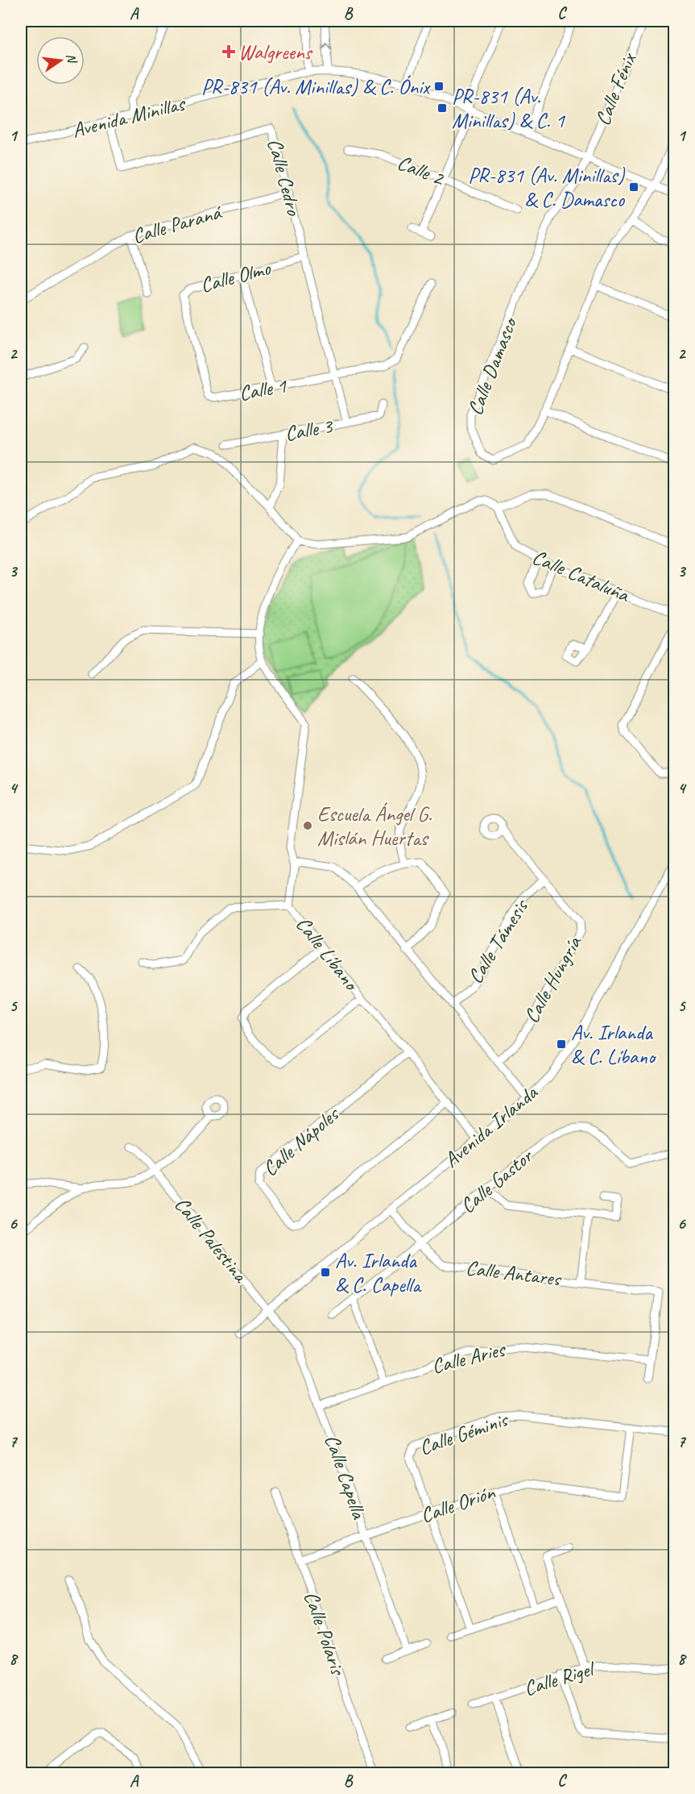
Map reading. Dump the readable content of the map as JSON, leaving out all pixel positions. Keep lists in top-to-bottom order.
{
  "streets": {
    "street": [
      "Calle Fénix",
      "Avenida Minillas",
      "Calle 2",
      "Calle Cedro",
      "Calle Paraná",
      "Calle Olmo",
      "Calle Damasco",
      "Calle 1",
      "Calle 3",
      "Calle Cataluña",
      "Calle Támesis",
      "Calle Líbano",
      "Calle Hungría",
      "Avenida Irlanda",
      "Calle Nápoles",
      "Calle Gastor",
      "Calle Palestina",
      "Calle Antares",
      "Calle Aries",
      "Calle Géminis",
      "Calle Capella",
      "Calle Orión",
      "Calle Polaris",
      "Calle Rigel"
    ]
  },
  "crossings": [
    ["Calle Fénix", "Avenida Minillas"],
    ["Calle Fénix", "Calle Damasco"],
    ["Avenida Minillas", "Calle Cedro"],
    ["Avenida Minillas", "Calle Damasco"],
    ["Calle Cedro", "Calle Paraná"],
    ["Calle Cedro", "Calle Olmo"],
    ["Calle Cedro", "Calle 1"],
    ["Calle Cedro", "Calle 3"],
    ["Calle Olmo", "Calle 1"],
    ["Calle Támesis", "Calle Hungría"],
    ["Calle Líbano", "Avenida Irlanda"],
    ["Calle Líbano", "Calle Nápoles"],
    ["Avenida Irlanda", "Calle Palestina"],
    ["Avenida Irlanda", "Calle Antares"],
    ["Avenida Irlanda", "Calle Capella"],
    ["Calle Gastor", "Calle Antares"],
    ["Calle Palestina", "Calle Capella"],
    ["Calle Antares", "Calle Aries"],
    ["Calle Aries", "Calle Capella"],
    ["Calle Géminis", "Calle Orión"],
    ["Calle Capella", "Calle Orión"],
    ["Calle Orión", "Calle Polaris"]
  ],
  "places": {
    "health": ["Walgreens"],
    "transit": [
      "PR-831 (Av. Minillas) & C. Ónix",
      "PR-831 (Av. Minillas) & C. 1",
      "PR-831 (Av. Minillas) & C. Damasco",
      "Av. Irlanda & C. Líbano",
      "Av. Irlanda & C. Capella"
    ],
    "other": ["Escuela Ángel G. Mislán Huertas"]
  },
  "north": "right",
  "grid": {
    "columns": ["A", "B", "C"],
    "rows": [
      "1",
      "2",
      "3",
      "4",
      "5",
      "6",
      "7",
      "8"
    ]
  }
}
